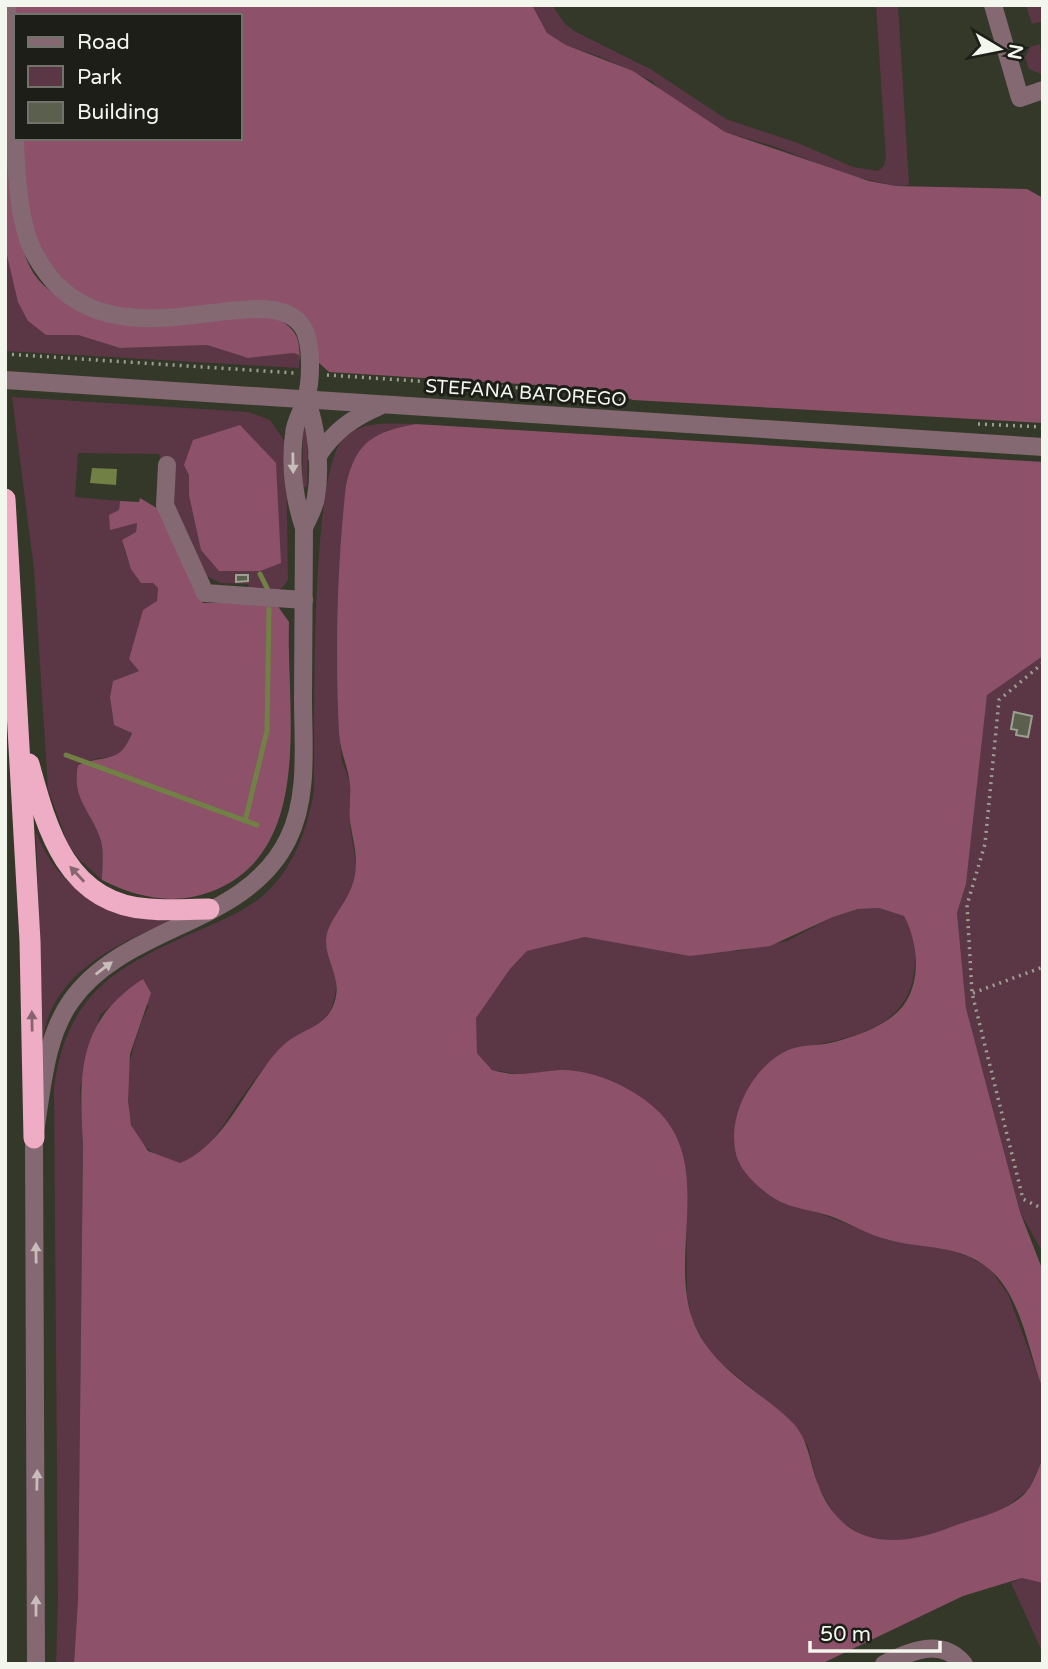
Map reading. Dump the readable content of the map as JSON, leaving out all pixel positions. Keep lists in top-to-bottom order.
{
  "streets": {
    "street": ["STEFANA BATOREGO"]
  },
  "legend": ["Road", "Park", "Building"],
  "scale_bar": "50 m",
  "north": "right"
}
